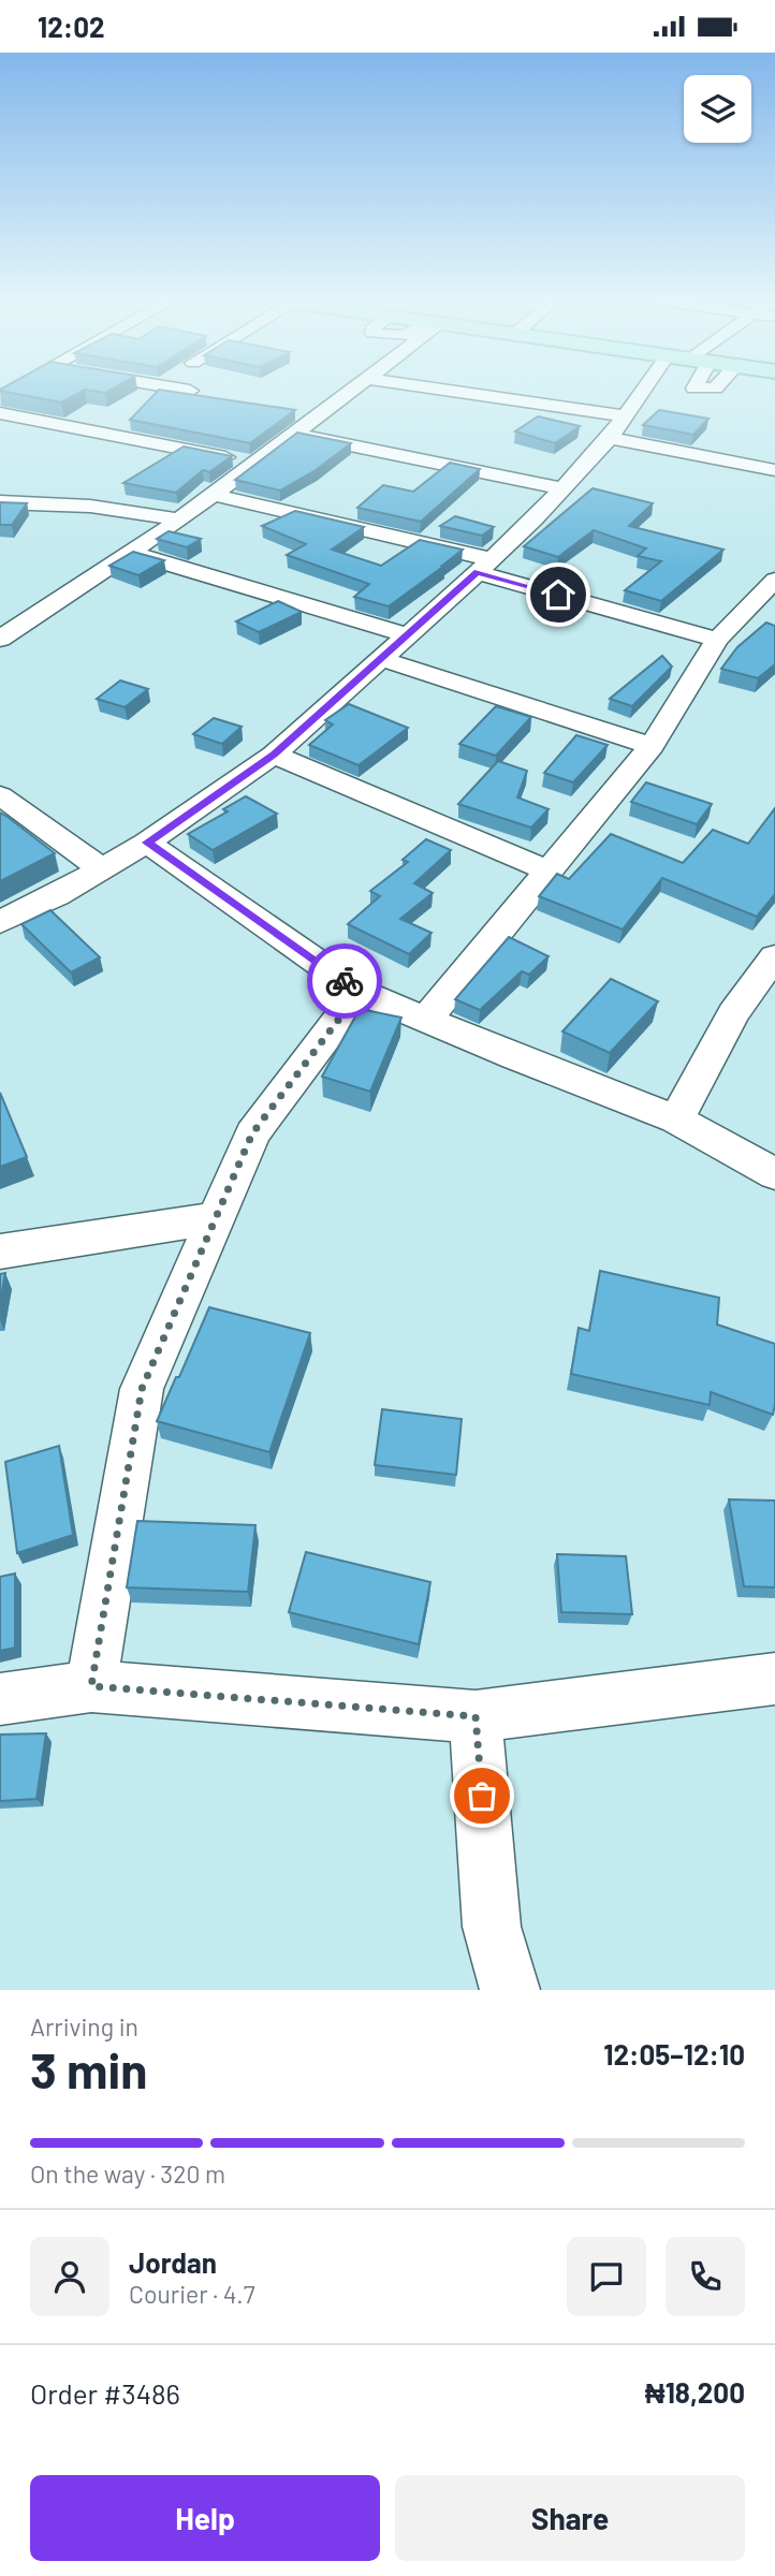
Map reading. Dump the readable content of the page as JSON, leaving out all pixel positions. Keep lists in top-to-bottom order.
{
  "page": {
    "status": "12:02",
    "heading": ["3 min", "Arriving in", "12:05–12:10"],
    "panel": [
      "Jordan",
      "Courier · 4.7",
      "Order #3486",
      "₦18,200"
    ],
    "bar": "On the way · 320 m",
    "buttons": ["Help", "Share"]
  }
}
